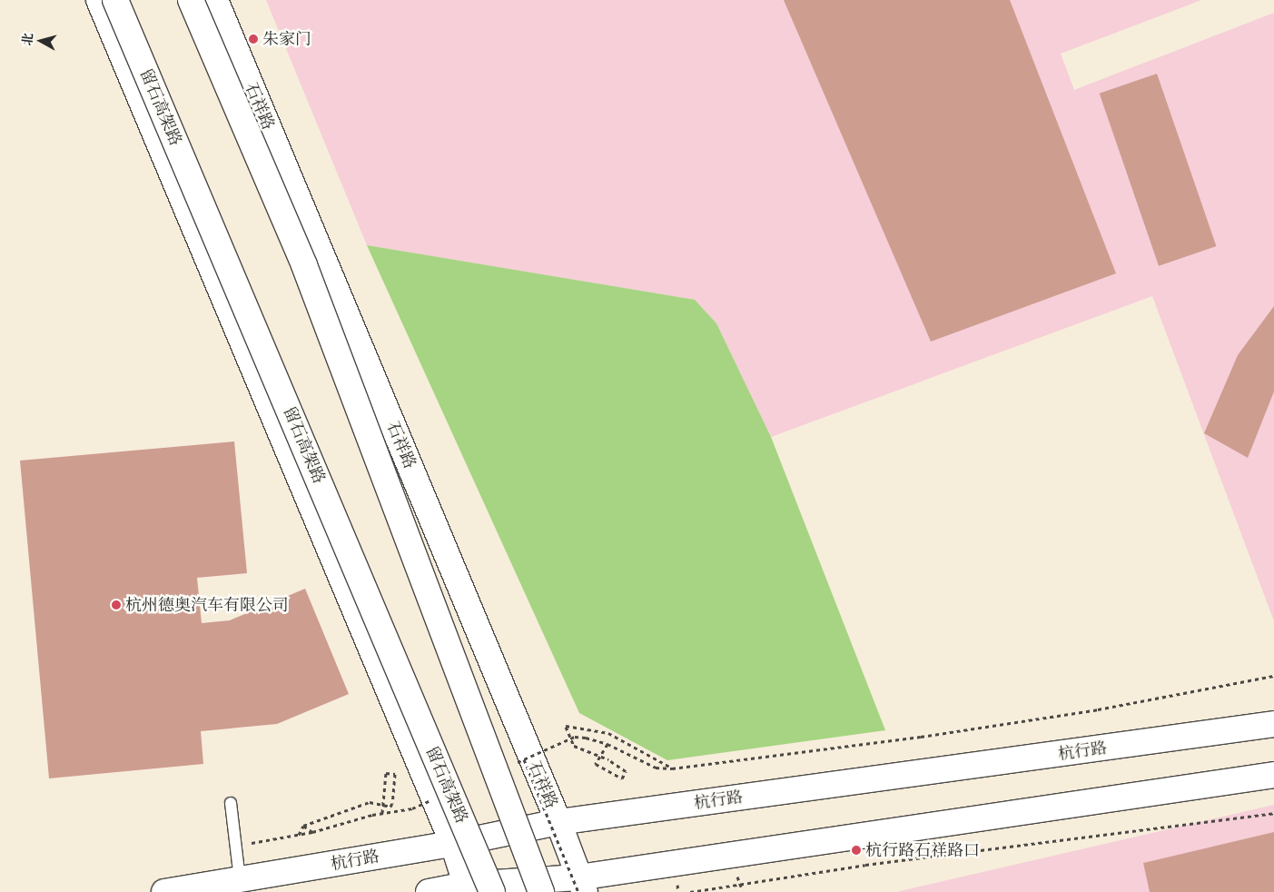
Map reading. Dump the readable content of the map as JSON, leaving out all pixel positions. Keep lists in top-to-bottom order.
{
  "streets": {
    "main road": ["石祥路", "留石高架路", "杭行路"]
  },
  "crossings": [
    ["石祥路", "杭行路"]
  ],
  "places": ["朱家门", "杭州德奥汽车有限公司", "杭行路石祥路口"],
  "north": "left"
}
